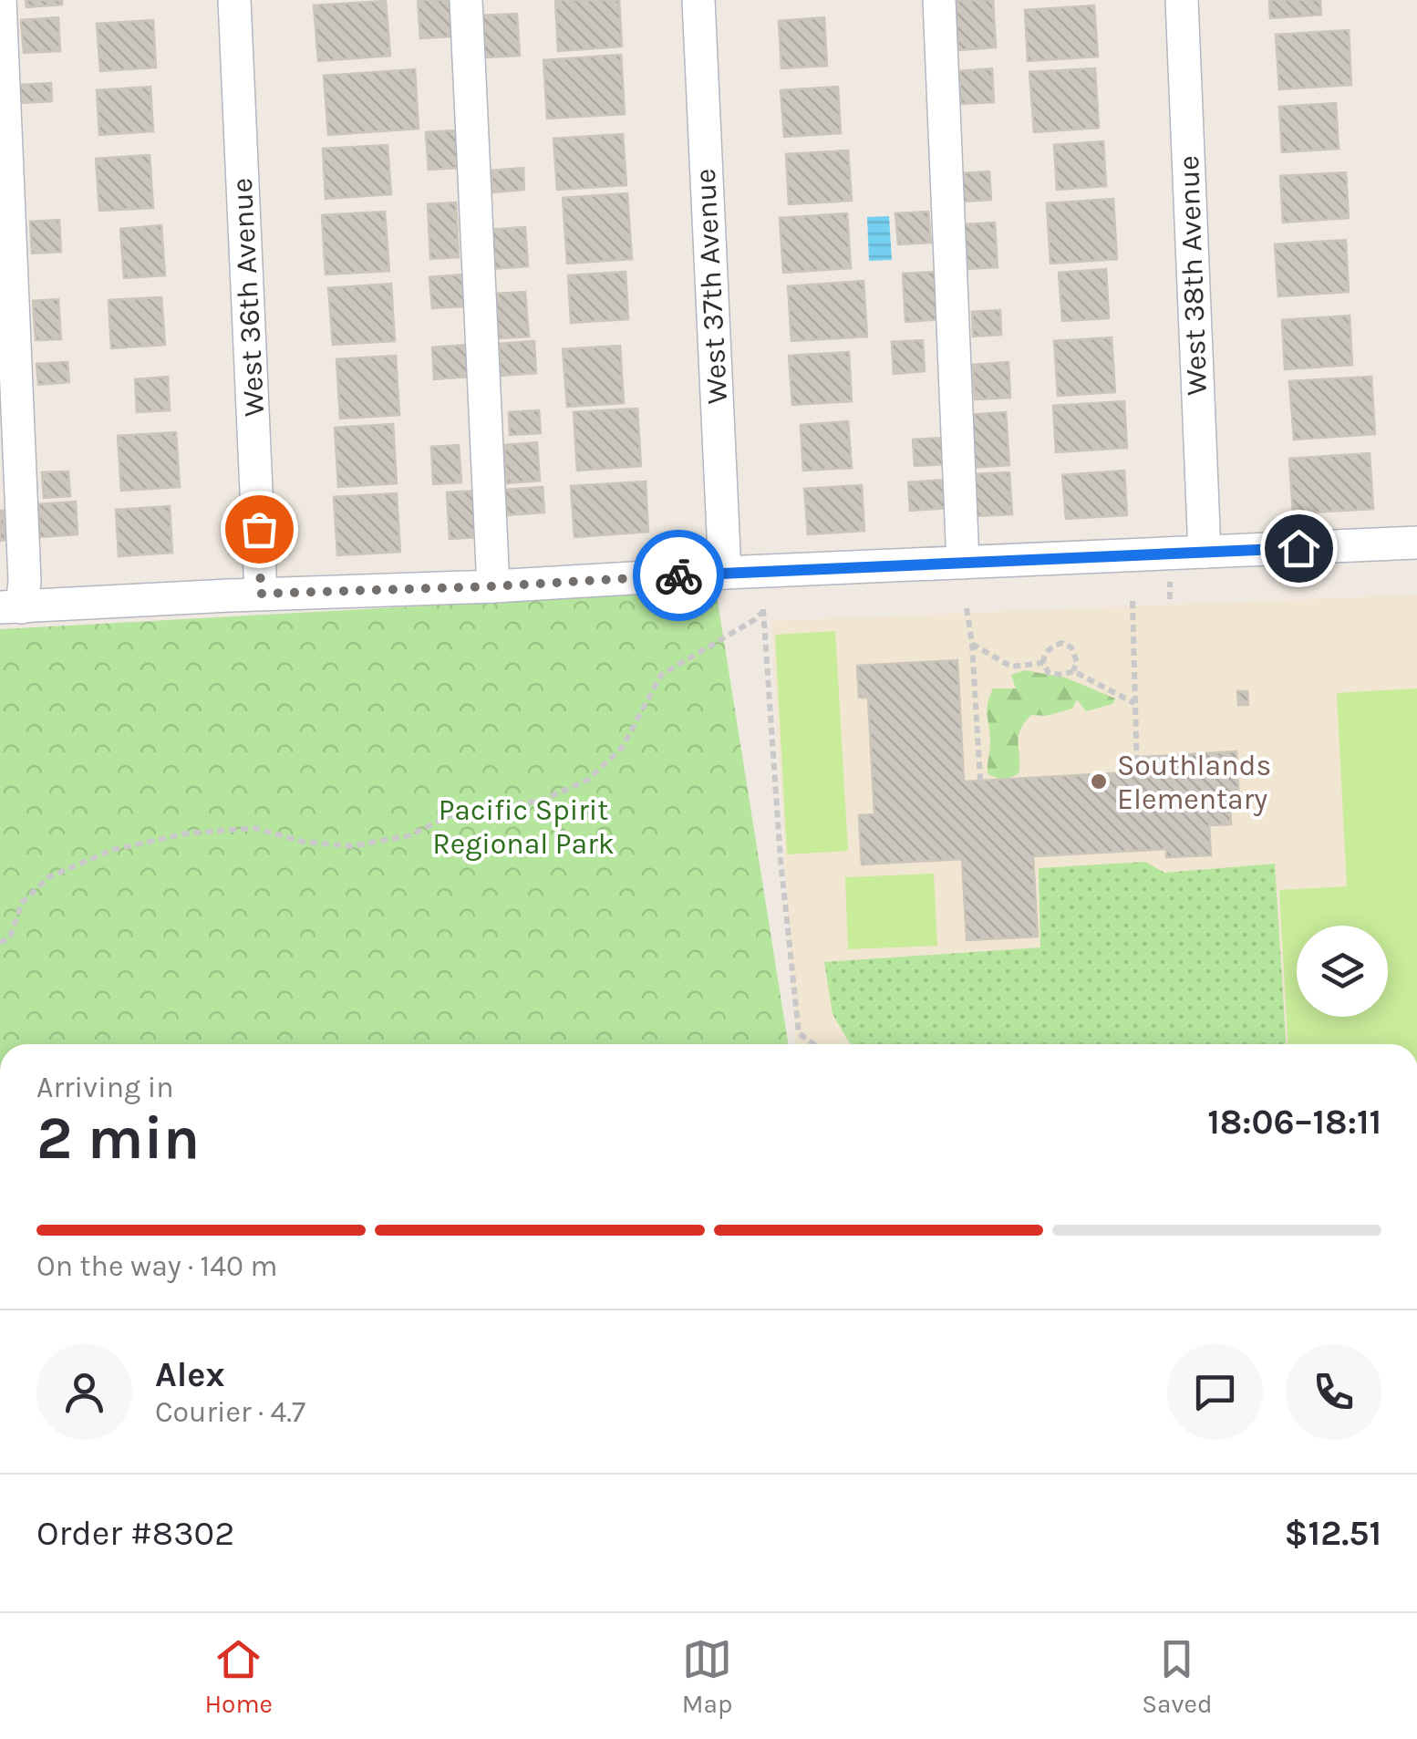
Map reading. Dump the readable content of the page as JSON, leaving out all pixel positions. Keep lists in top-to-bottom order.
{
  "streets": {
    "street": ["West 38th Avenue", "West 37th Avenue", "West 36th Avenue"]
  },
  "parks": ["Pacific Spirit Regional Park"],
  "places": ["Southlands Elementary"],
  "page": {
    "heading": ["2 min", "Arriving in", "18:06–18:11"],
    "panel": [
      "Alex",
      "Courier · 4.7",
      "Order #8302",
      "$12.51"
    ],
    "bar": "On the way · 140 m",
    "tabs": ["Home", "Map", "Saved"]
  }
}
